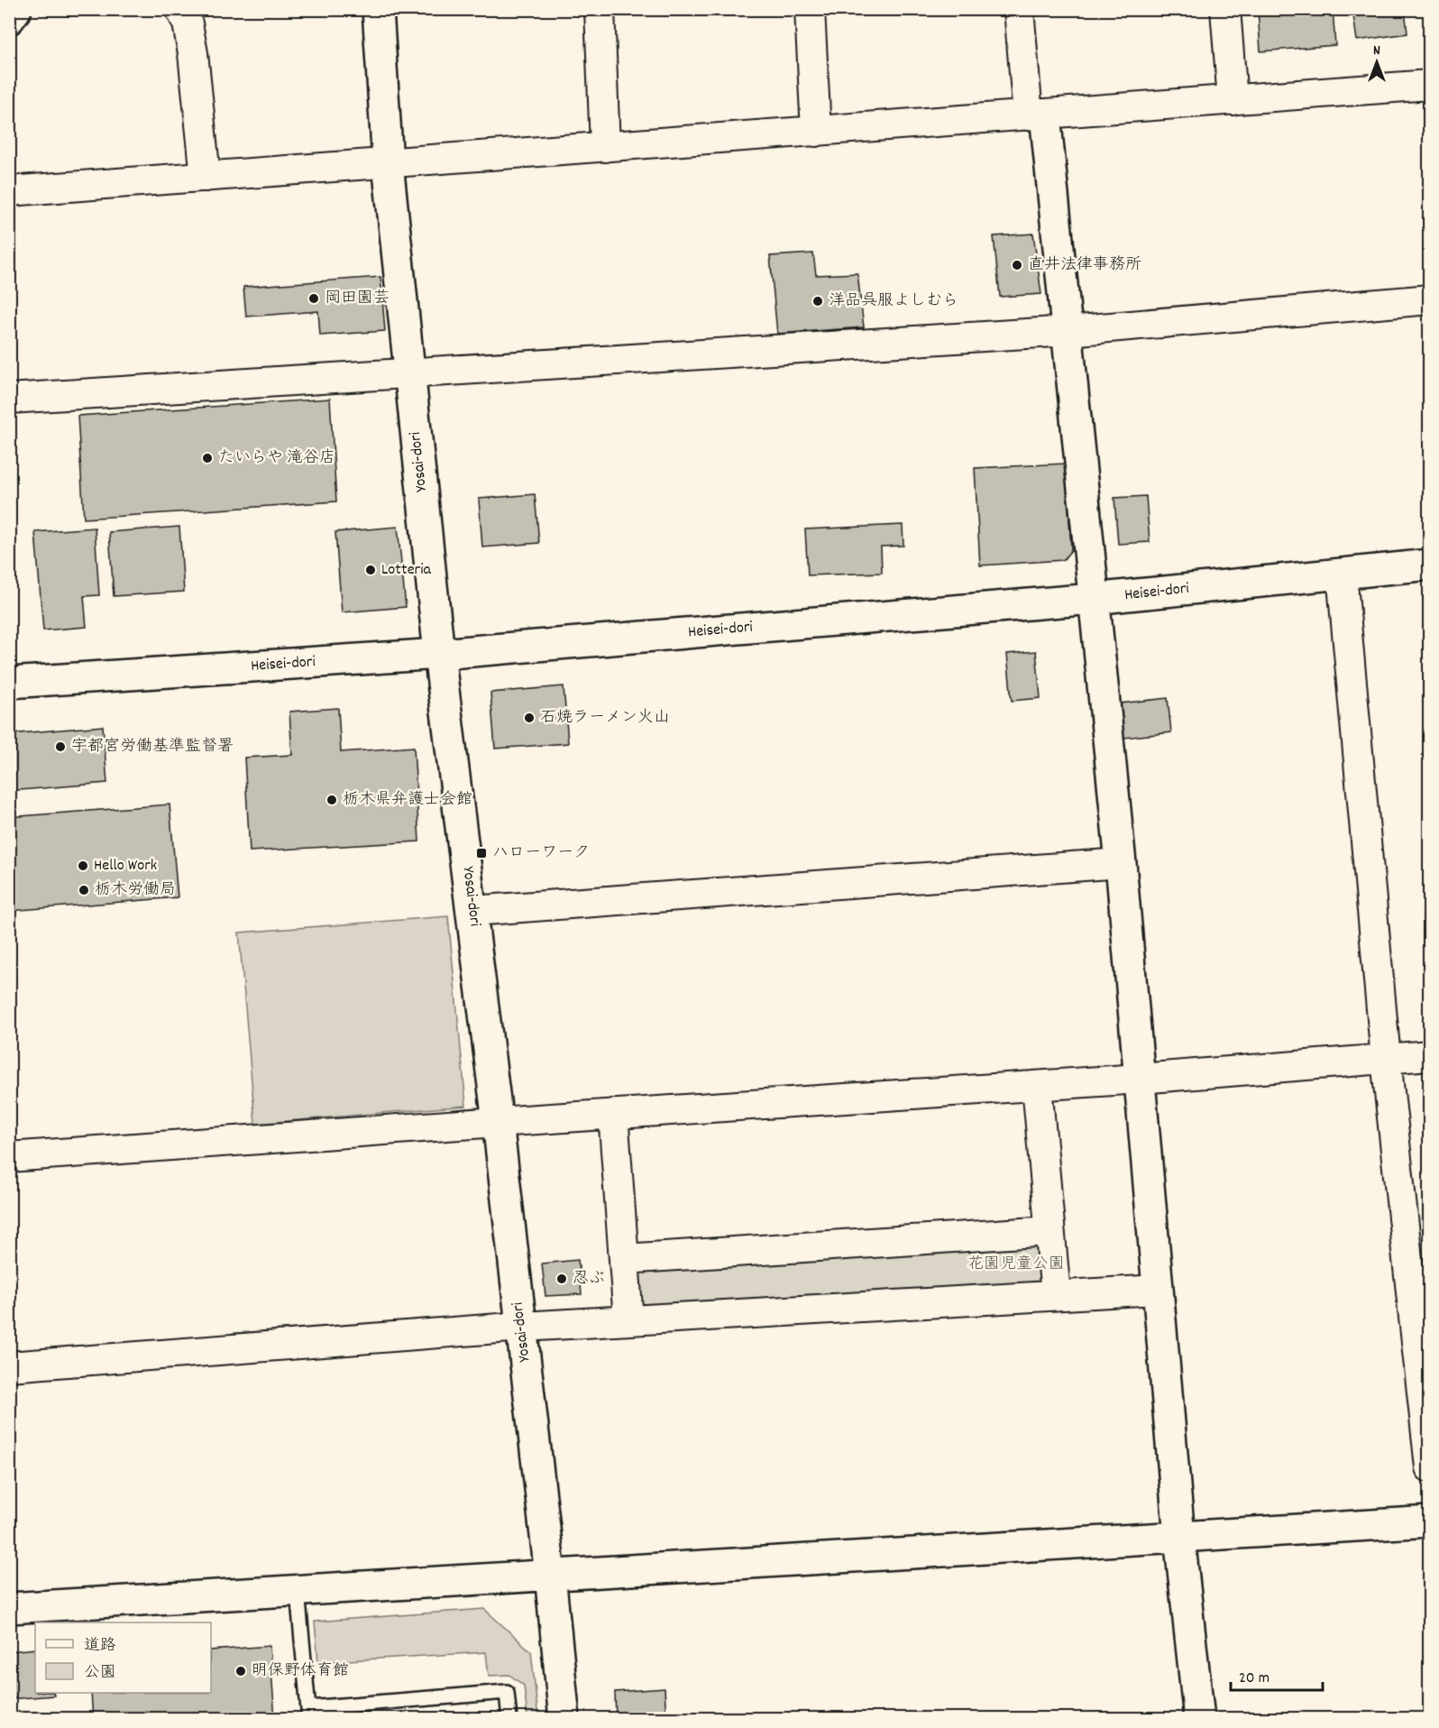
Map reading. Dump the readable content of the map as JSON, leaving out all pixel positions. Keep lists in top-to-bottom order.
{
  "streets": {
    "street": ["Yosai-dori", "Heisei-dori"]
  },
  "crossings": [
    ["Yosai-dori", "Heisei-dori"]
  ],
  "parks": ["花園児童公園"],
  "places": {
    "other": [
      "直井法律事務所",
      "岡田園芸",
      "洋品呉服よしむら",
      "たいらや 滝谷店",
      "Lotteria",
      "石焼ラーメン火山",
      "宇都宮労働基準監督署",
      "栃木県弁護士会館",
      "Hello Work",
      "栃木労働局",
      "忍ぶ",
      "明保野体育館"
    ],
    "transit": ["ハローワーク"]
  },
  "legend": ["道路", "公園"],
  "scale_bar": "20 m",
  "north": "top"
}
